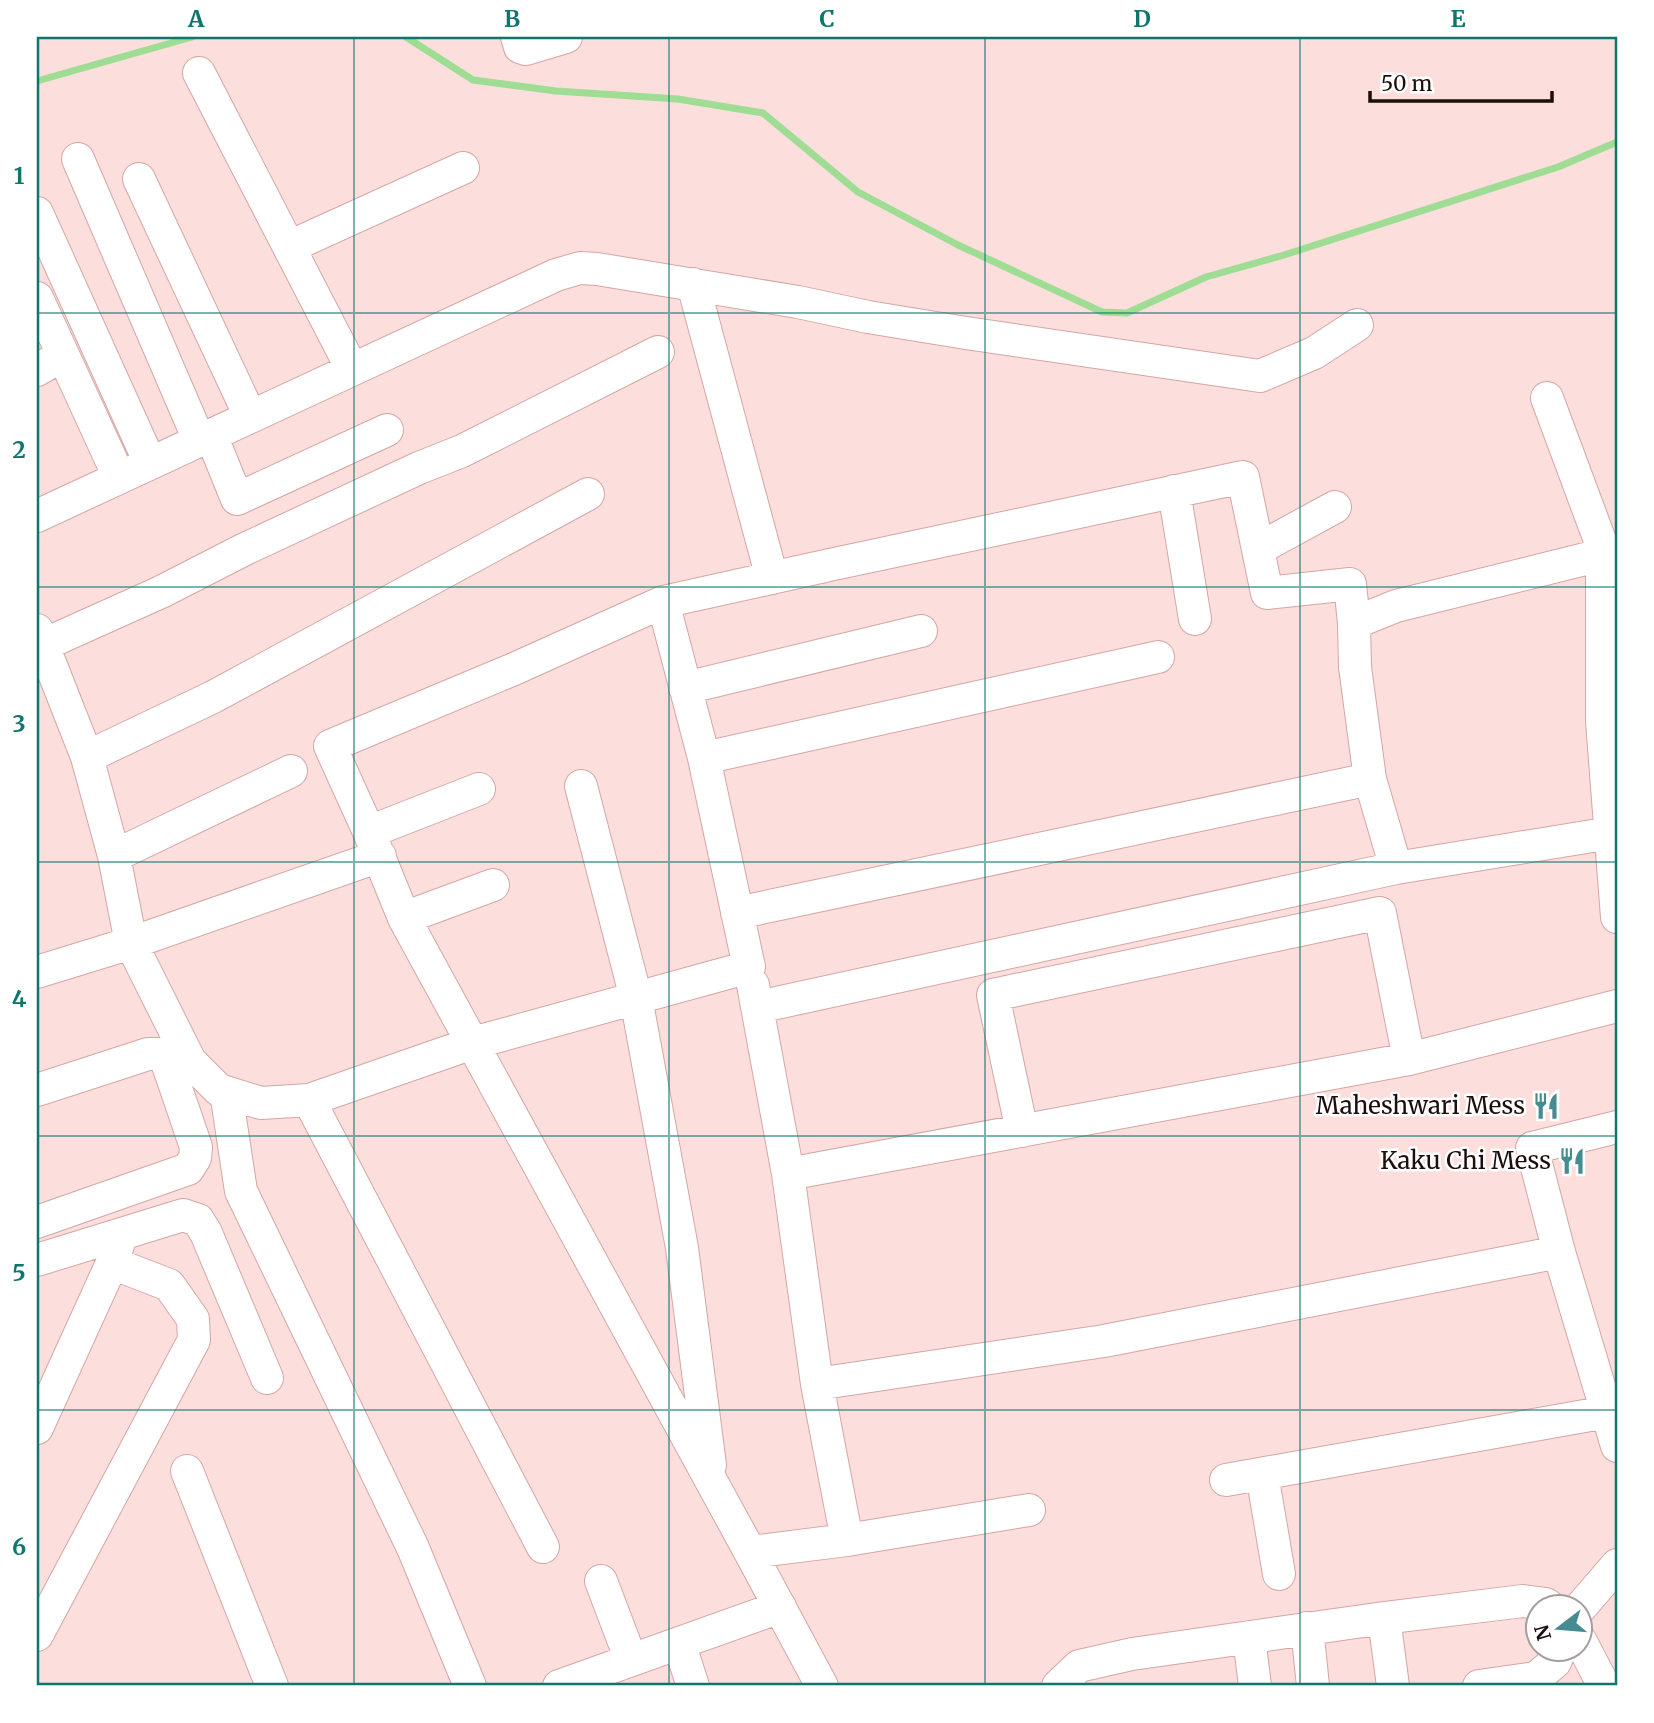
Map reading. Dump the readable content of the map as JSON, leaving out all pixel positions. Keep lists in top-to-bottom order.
{
  "places": {
    "restaurant": ["Maheshwari Mess", "Kaku Chi Mess"]
  },
  "scale_bar": "50 m",
  "north": "left",
  "grid": {
    "columns": [
      "A",
      "B",
      "C",
      "D",
      "E"
    ],
    "rows": [
      "1",
      "2",
      "3",
      "4",
      "5",
      "6"
    ]
  }
}
